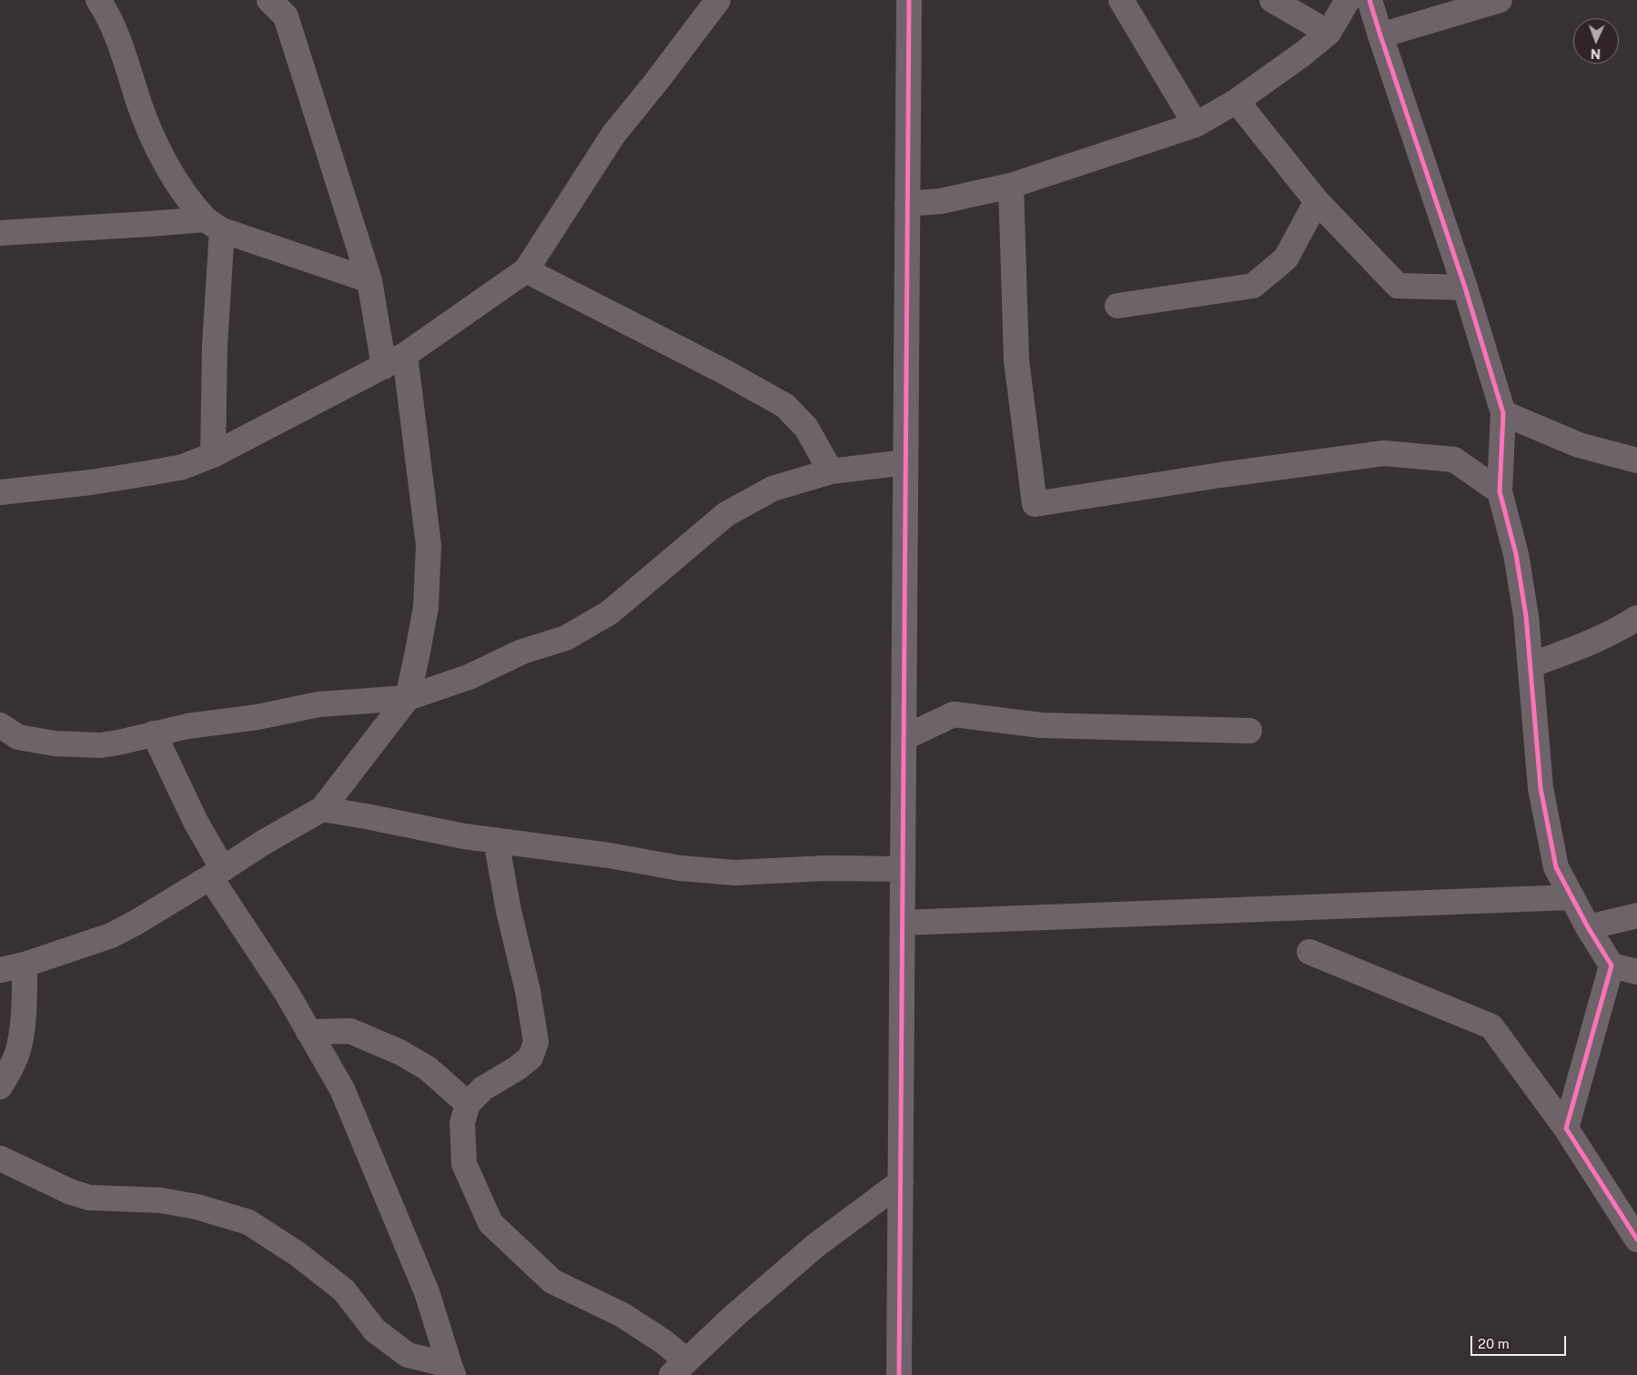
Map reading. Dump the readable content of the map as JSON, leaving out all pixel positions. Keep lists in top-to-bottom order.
{
  "scale_bar": "20 m",
  "north": "bottom"
}
